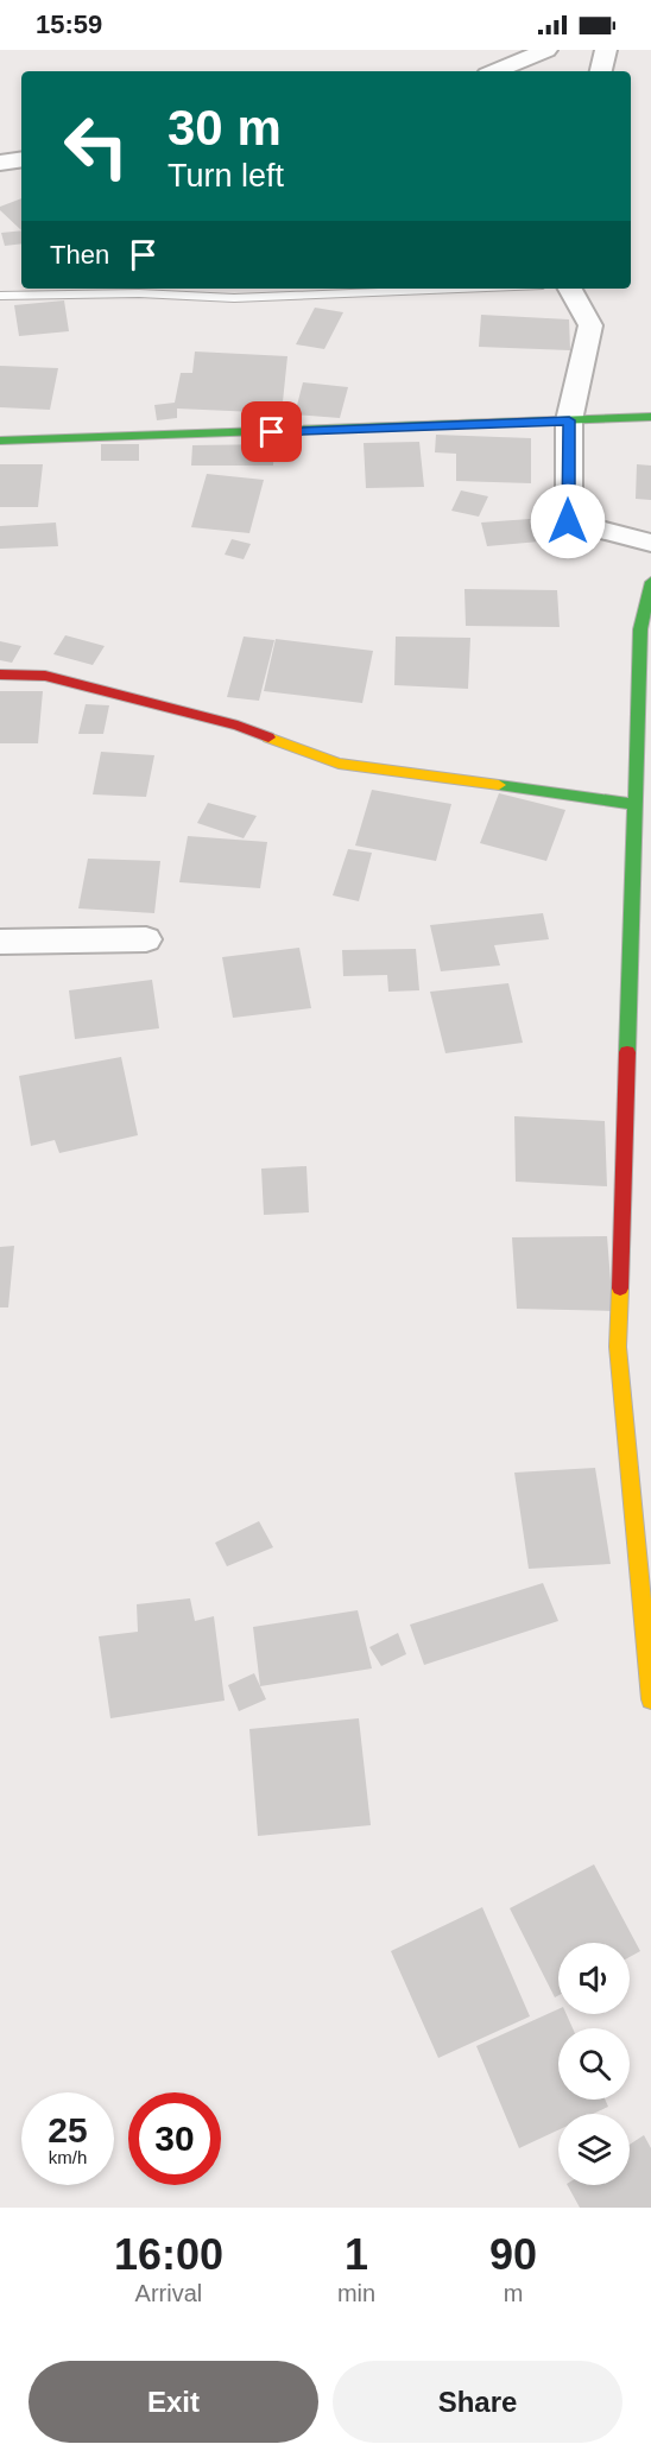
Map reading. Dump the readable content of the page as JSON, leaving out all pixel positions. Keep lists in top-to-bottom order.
{
  "page": {
    "status": "15:59",
    "turn": ["30 m", "Turn left"],
    "then": "Then",
    "speed": "25 km/h",
    "limit": "30",
    "eta": [
      "16:00",
      "Arrival",
      "1",
      "min",
      "90",
      "m"
    ],
    "buttons": ["Exit", "Share"]
  }
}
